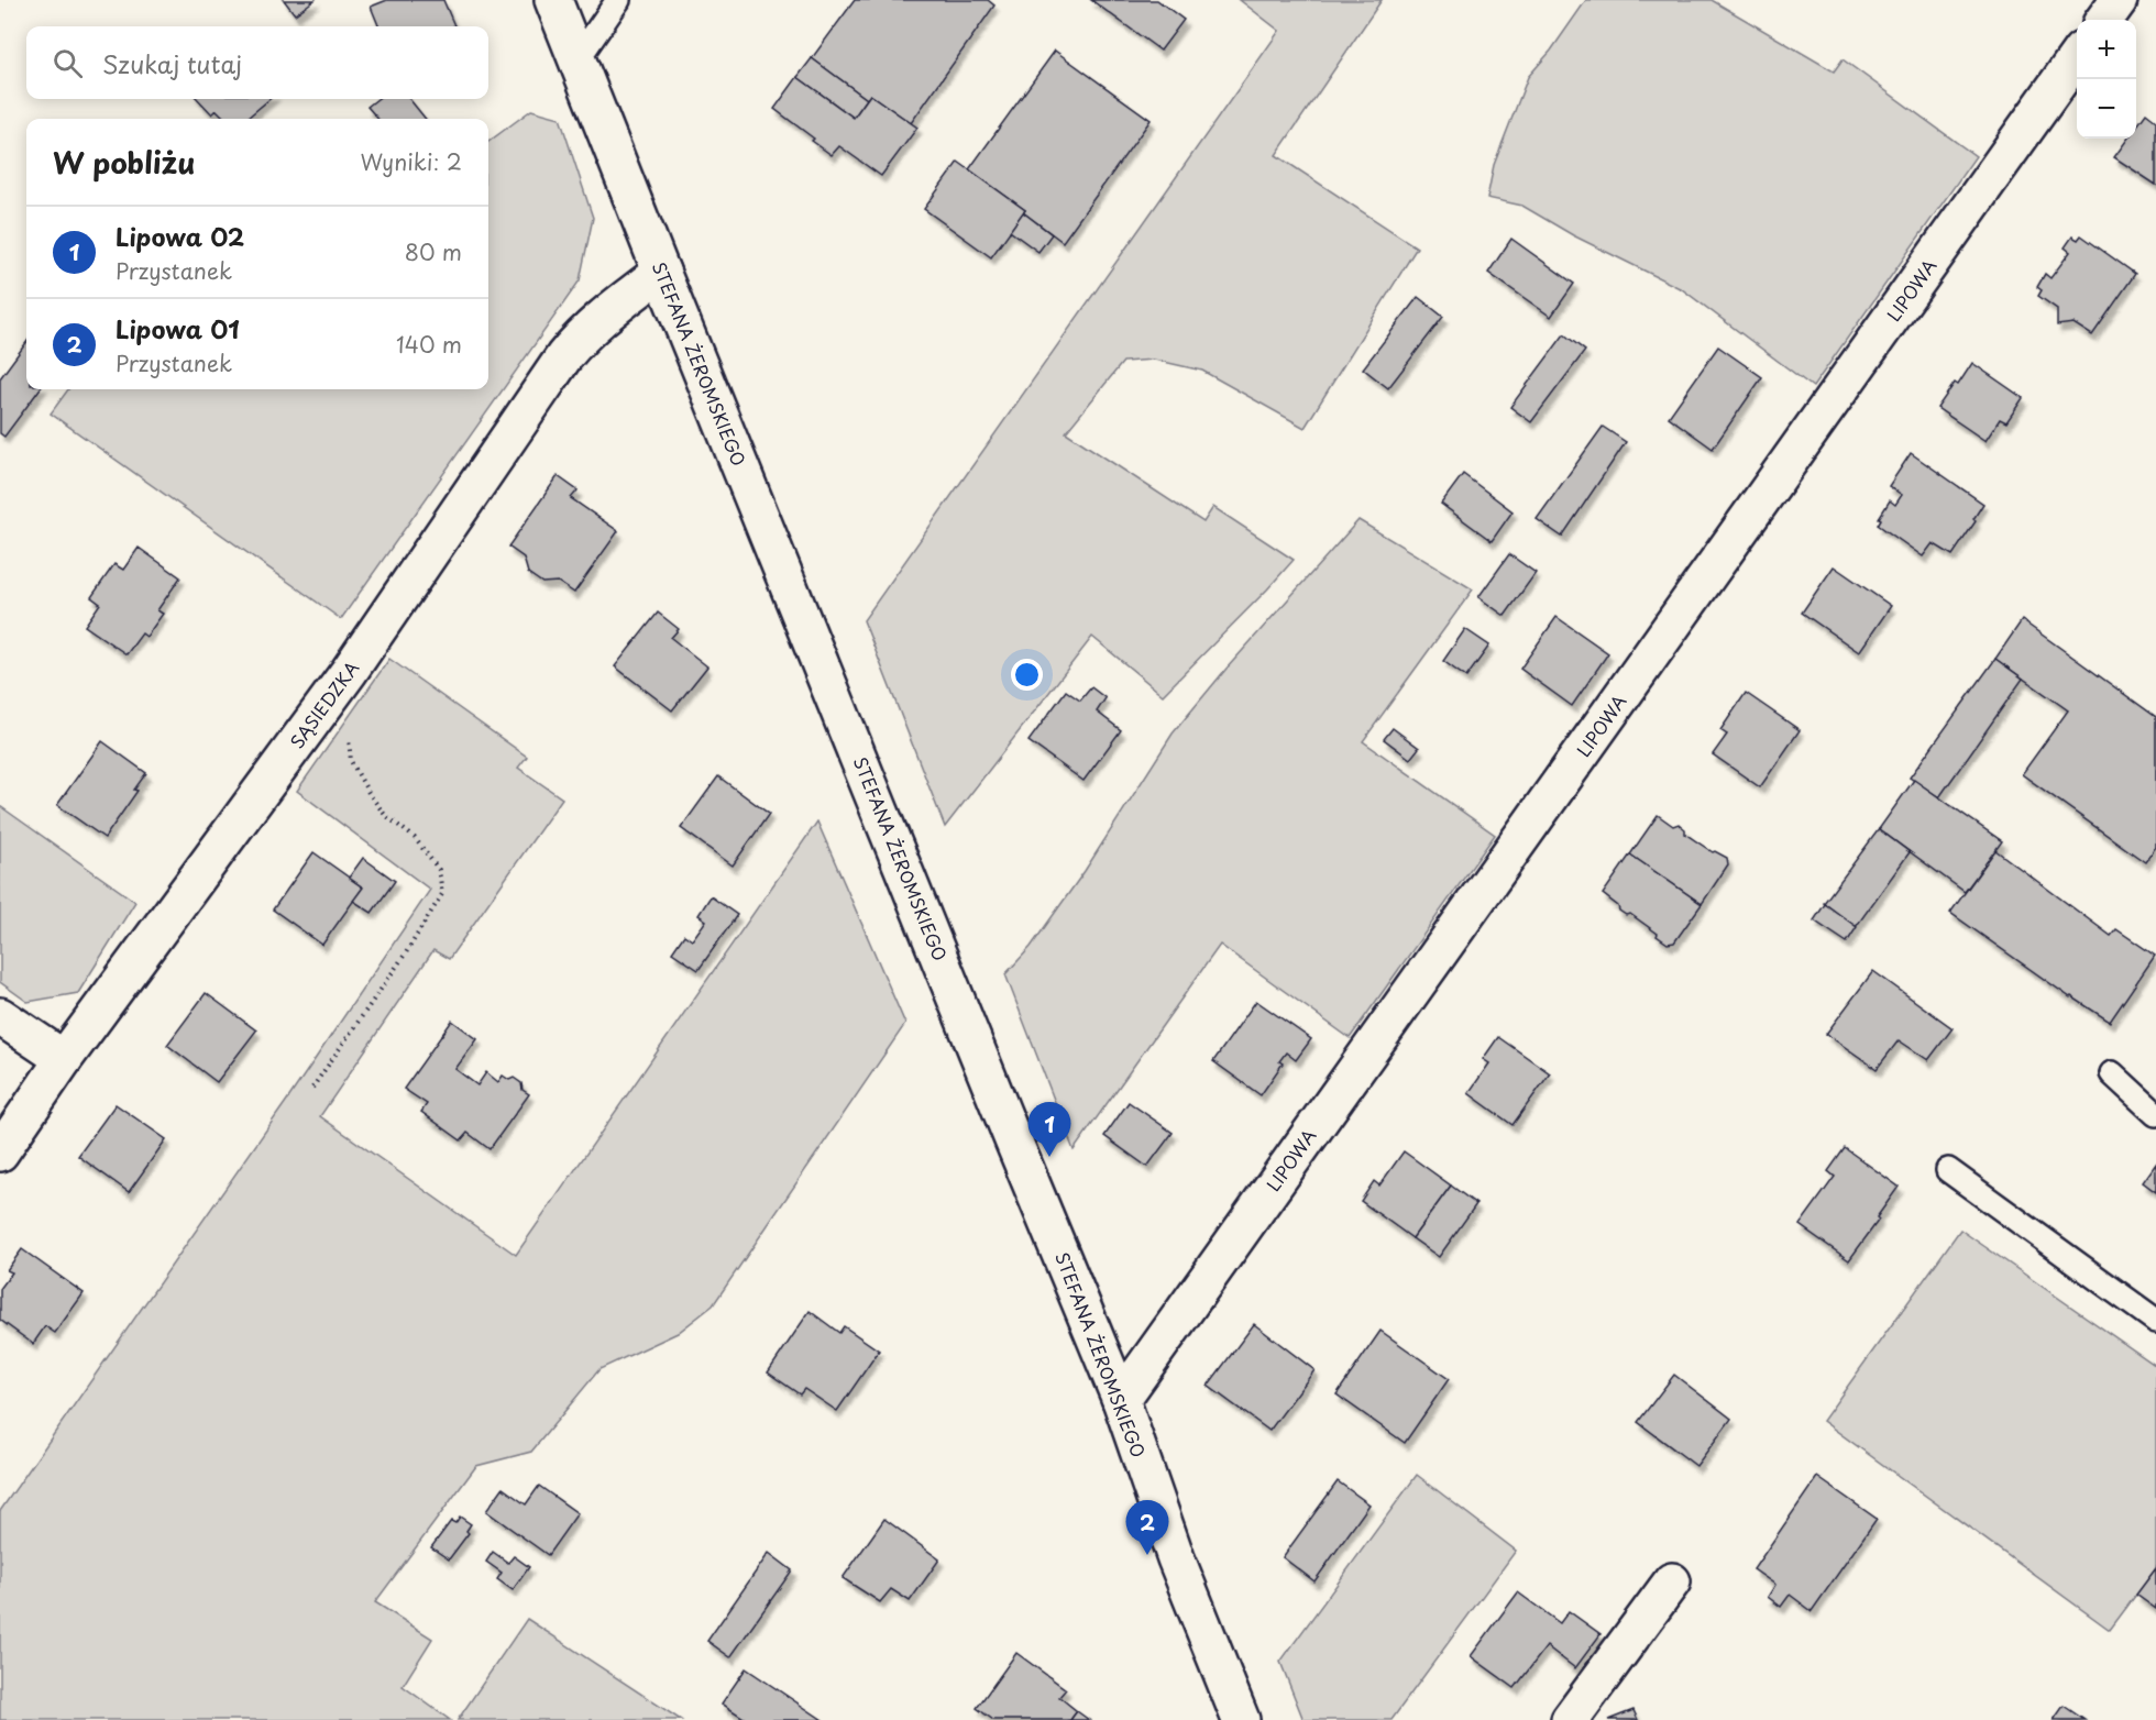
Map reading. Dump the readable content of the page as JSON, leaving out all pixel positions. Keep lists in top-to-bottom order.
{
  "streets": {
    "street": ["LIPOWA", "STEFANA ŻEROMSKIEGO", "SĄSIEDZKA"]
  },
  "crossings": [
    ["LIPOWA", "STEFANA ŻEROMSKIEGO"],
    ["STEFANA ŻEROMSKIEGO", "SĄSIEDZKA"]
  ],
  "page": {
    "map_buttons": ["+", "−"],
    "search": "Szukaj tutaj",
    "heading": ["W pobliżu", "Wyniki: 2"],
    "list": [
      {
        "mark": "1",
        "name": "Lipowa 02",
        "note": "Przystanek",
        "value": "80 m"
      },
      {
        "mark": "2",
        "name": "Lipowa 01",
        "note": "Przystanek",
        "value": "140 m"
      }
    ],
    "pins": ["1", "2"]
  }
}
